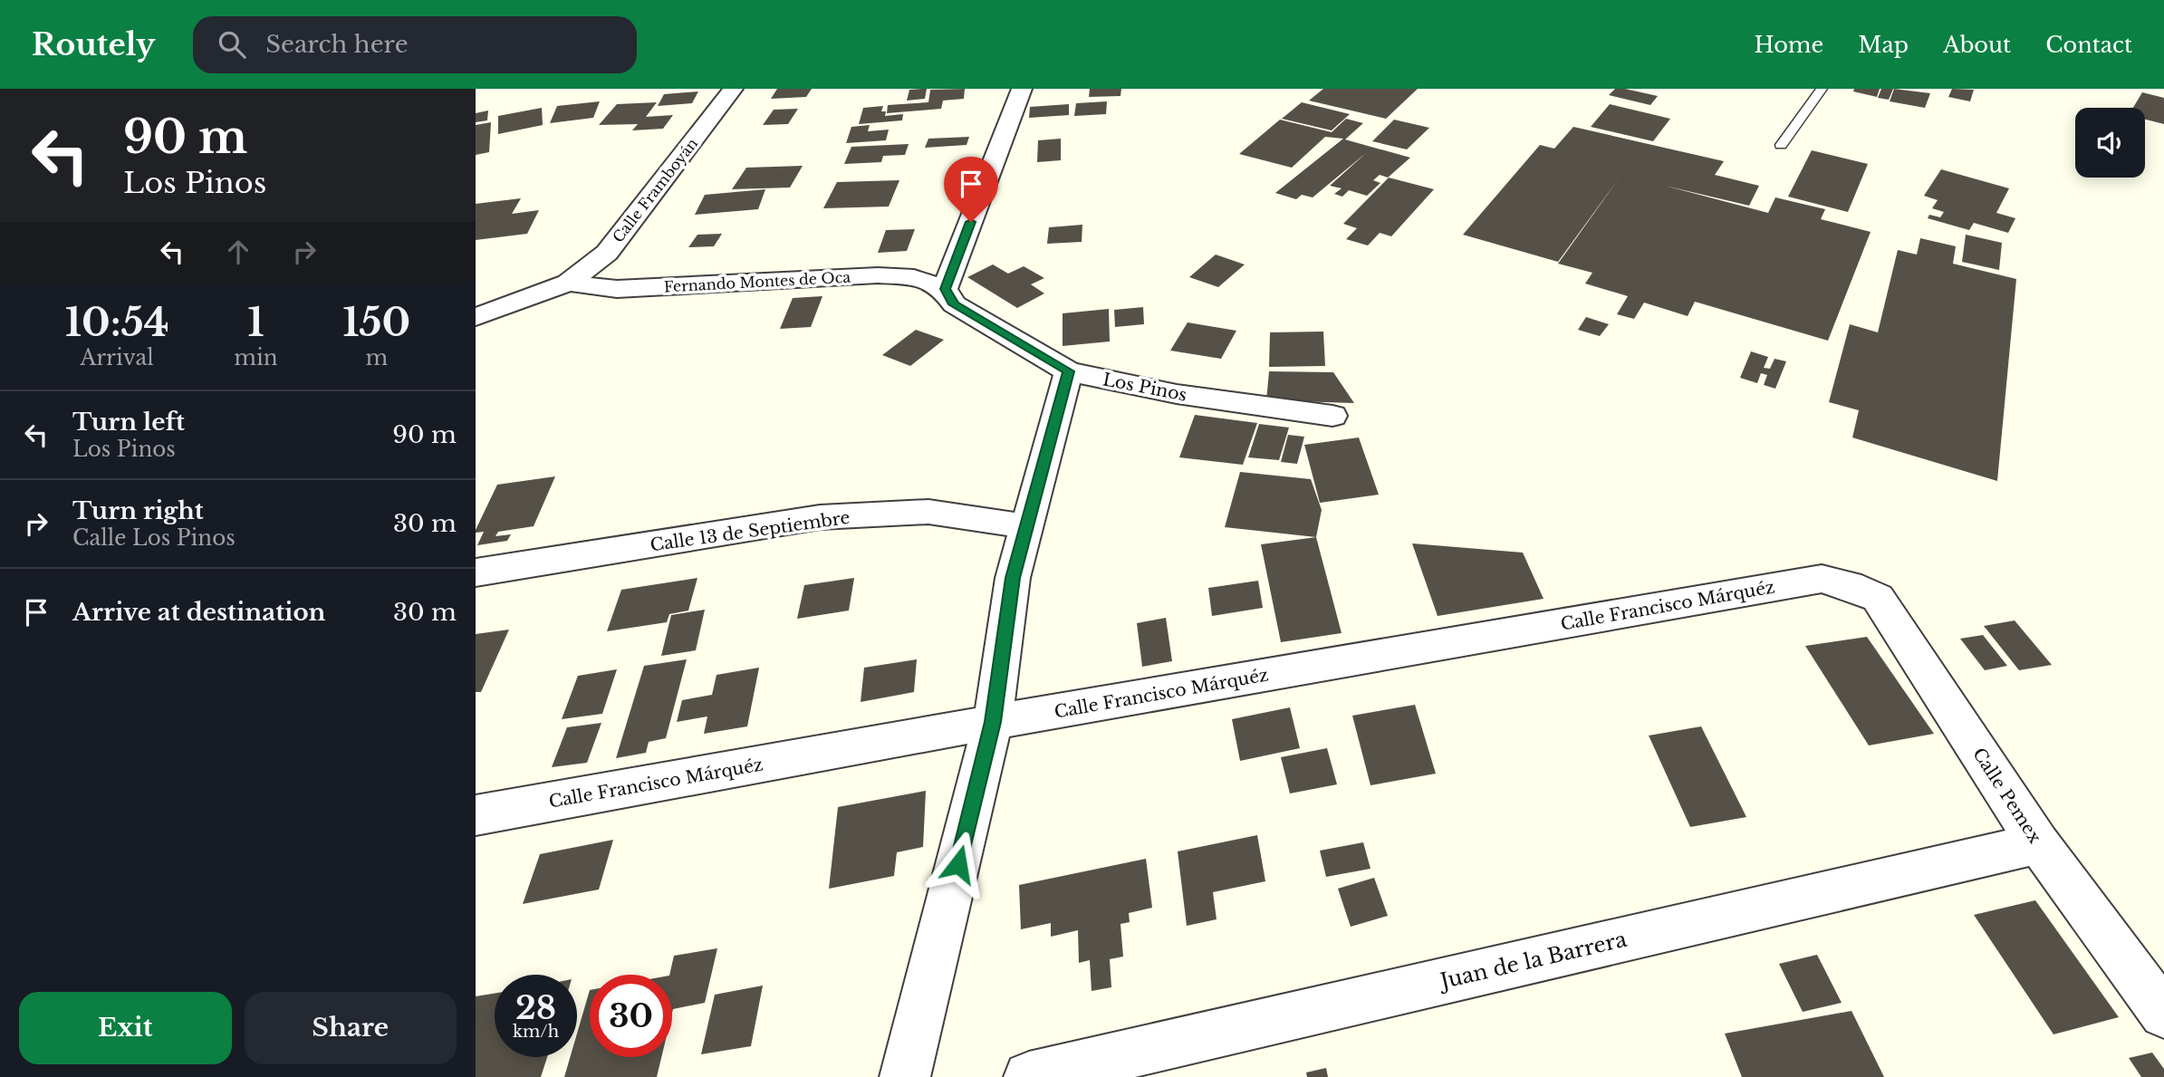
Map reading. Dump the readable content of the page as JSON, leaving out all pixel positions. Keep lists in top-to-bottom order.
{
  "streets": {
    "street": [
      "Calle Framboyán",
      "Fernando Montes de Oca",
      "Los Pinos",
      "Calle 13 de Septiembre",
      "Calle Francisco Márquéz",
      "Calle Pemex",
      "Juan de la Barrera"
    ]
  },
  "crossings": [
    ["Calle Framboyán", "Fernando Montes de Oca"],
    ["Fernando Montes de Oca", "Los Pinos"],
    ["Calle Francisco Márquéz", "Calle Pemex"],
    ["Calle Pemex", "Juan de la Barrera"]
  ],
  "page": {
    "header": "Routely",
    "search": "Search here",
    "nav": [
      "Home",
      "Map",
      "About",
      "Contact"
    ],
    "turn": ["90 m", "Los Pinos"],
    "eta": [
      "10:54",
      "Arrival",
      "1",
      "min",
      "150",
      "m"
    ],
    "list": [
      {
        "name": "Turn left",
        "note": "Los Pinos",
        "value": "90 m"
      },
      {
        "name": "Turn right",
        "note": "Calle Los Pinos",
        "value": "30 m"
      },
      {
        "name": "Arrive at destination",
        "value": "30 m"
      }
    ],
    "speed": "28 km/h",
    "limit": "30",
    "buttons": ["Exit", "Share"]
  }
}
